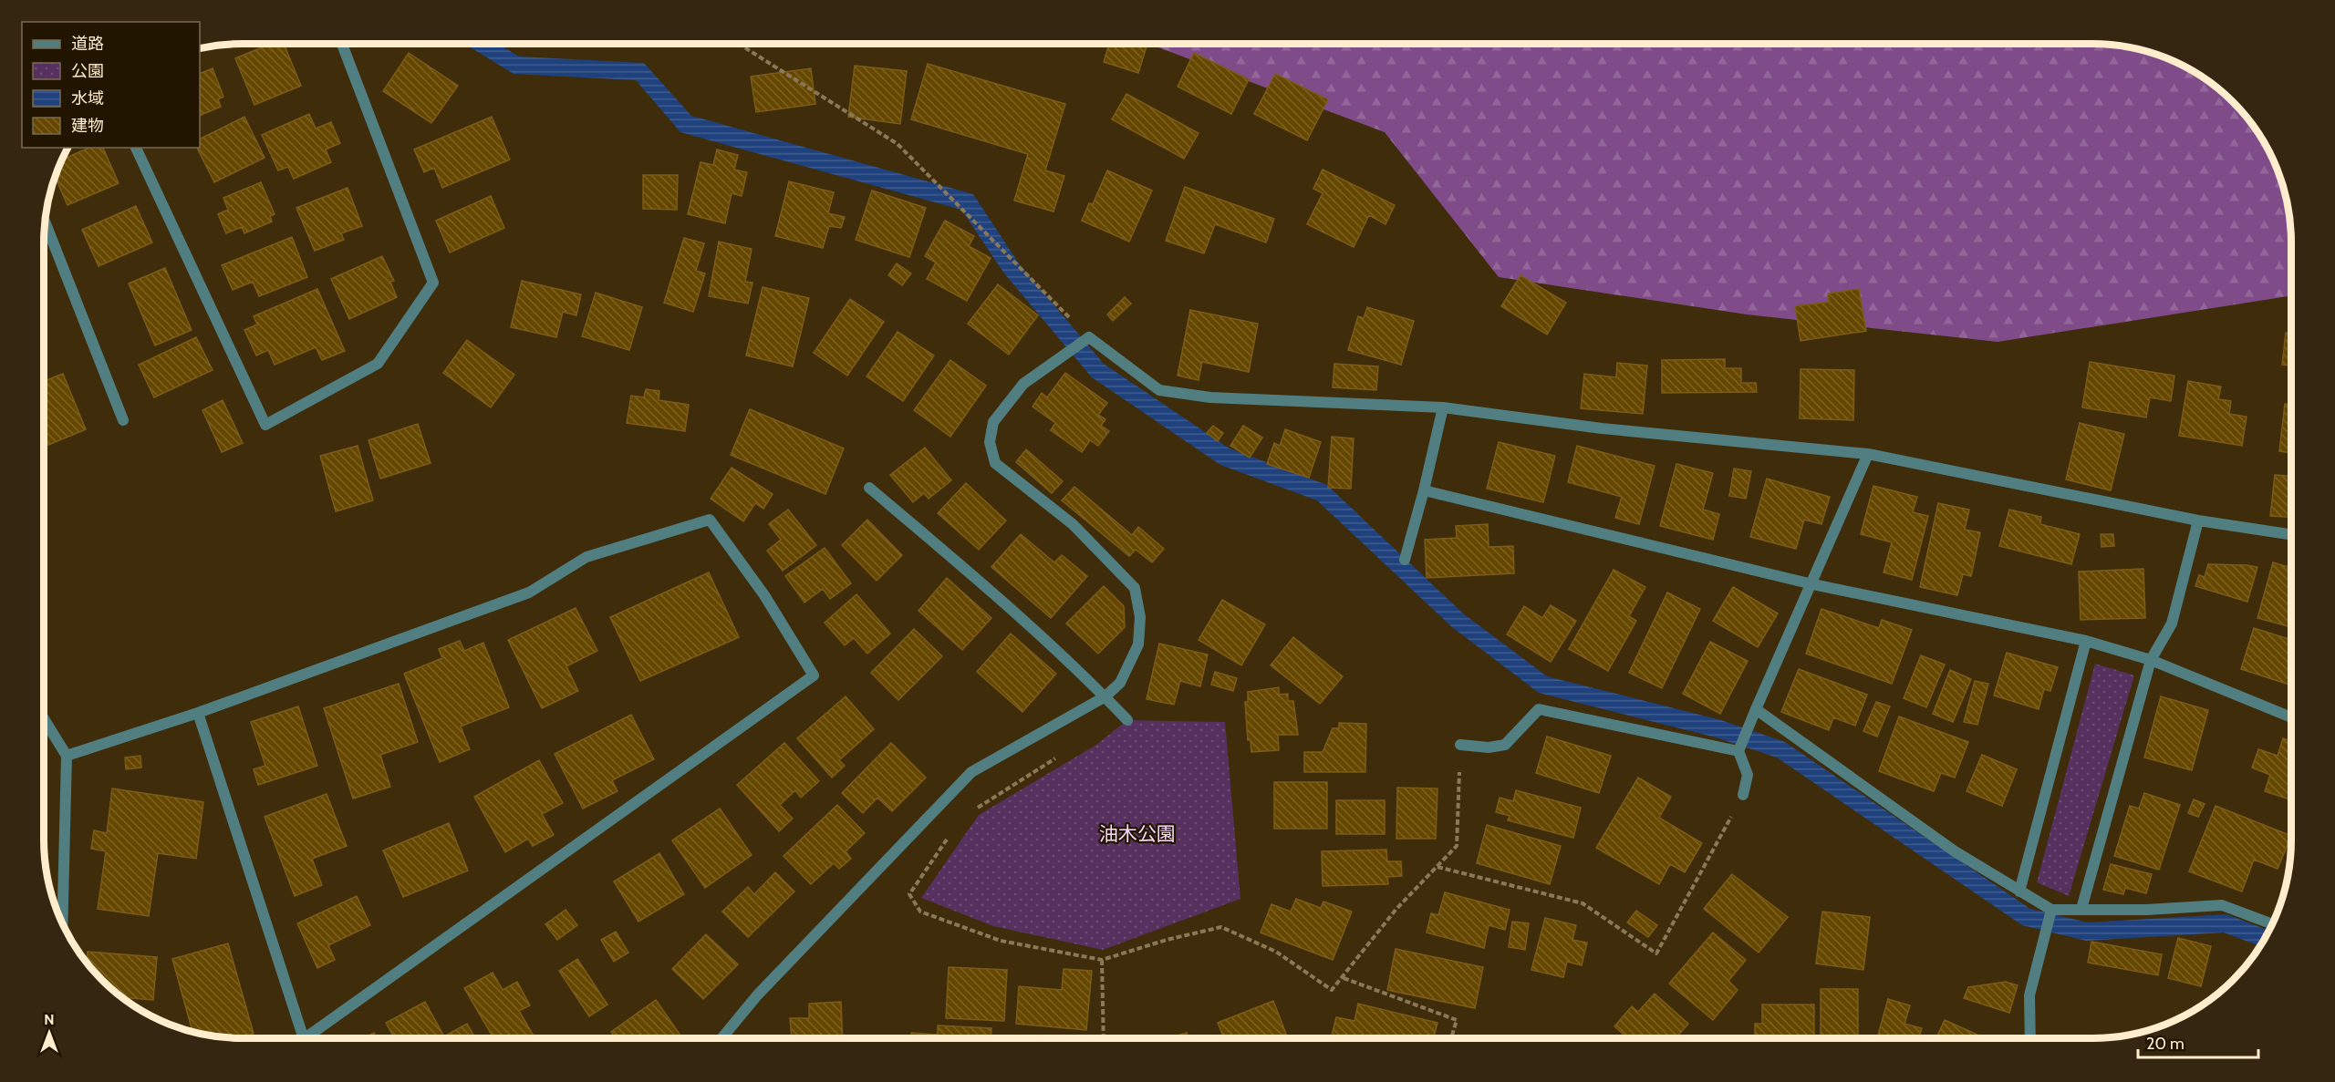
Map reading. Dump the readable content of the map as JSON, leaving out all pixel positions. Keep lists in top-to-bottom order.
{
  "parks": ["油木公園"],
  "legend": [
    "道路",
    "公園",
    "水域",
    "建物"
  ],
  "scale_bar": "20 m",
  "north": "top"
}
